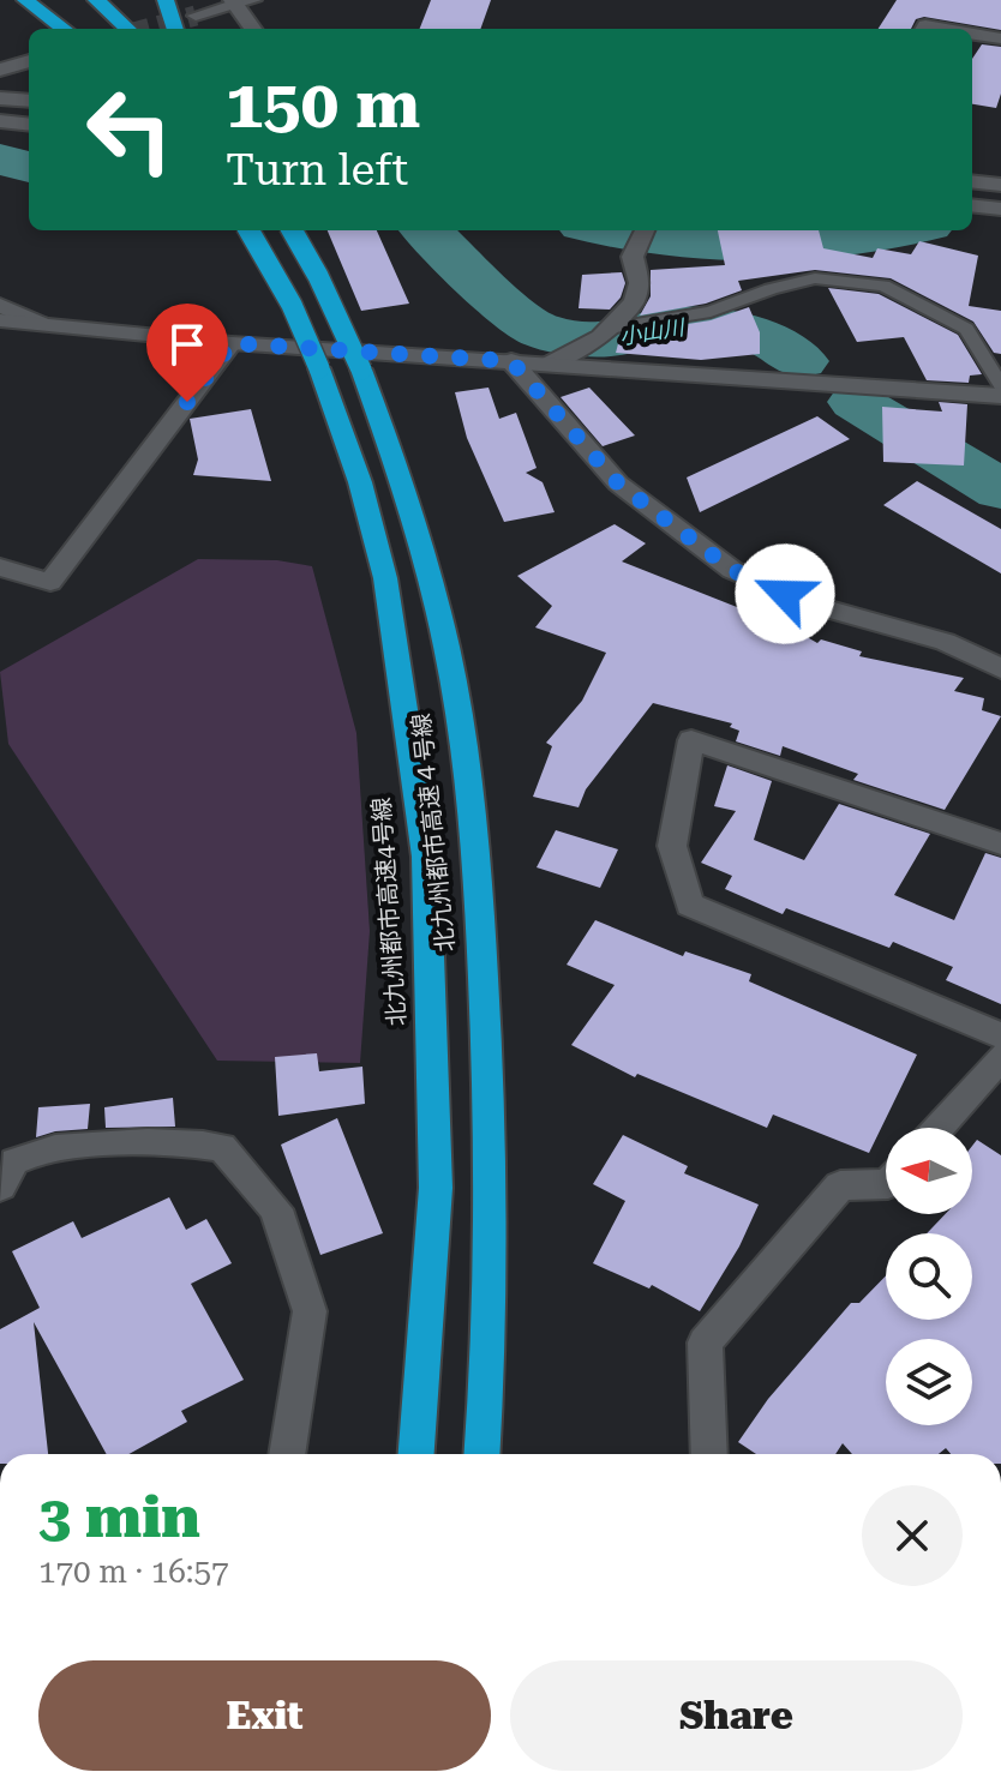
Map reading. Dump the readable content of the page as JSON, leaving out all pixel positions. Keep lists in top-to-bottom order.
{
  "streets": {
    "highway": ["北九州都市高速４号線", "北九州都市高速4号線"]
  },
  "water": ["小山川"],
  "north": "left",
  "page": {
    "turn": ["150 m", "Turn left"],
    "heading": ["3 min", "170 m · 16:57"],
    "buttons": ["Exit", "Share"]
  }
}
